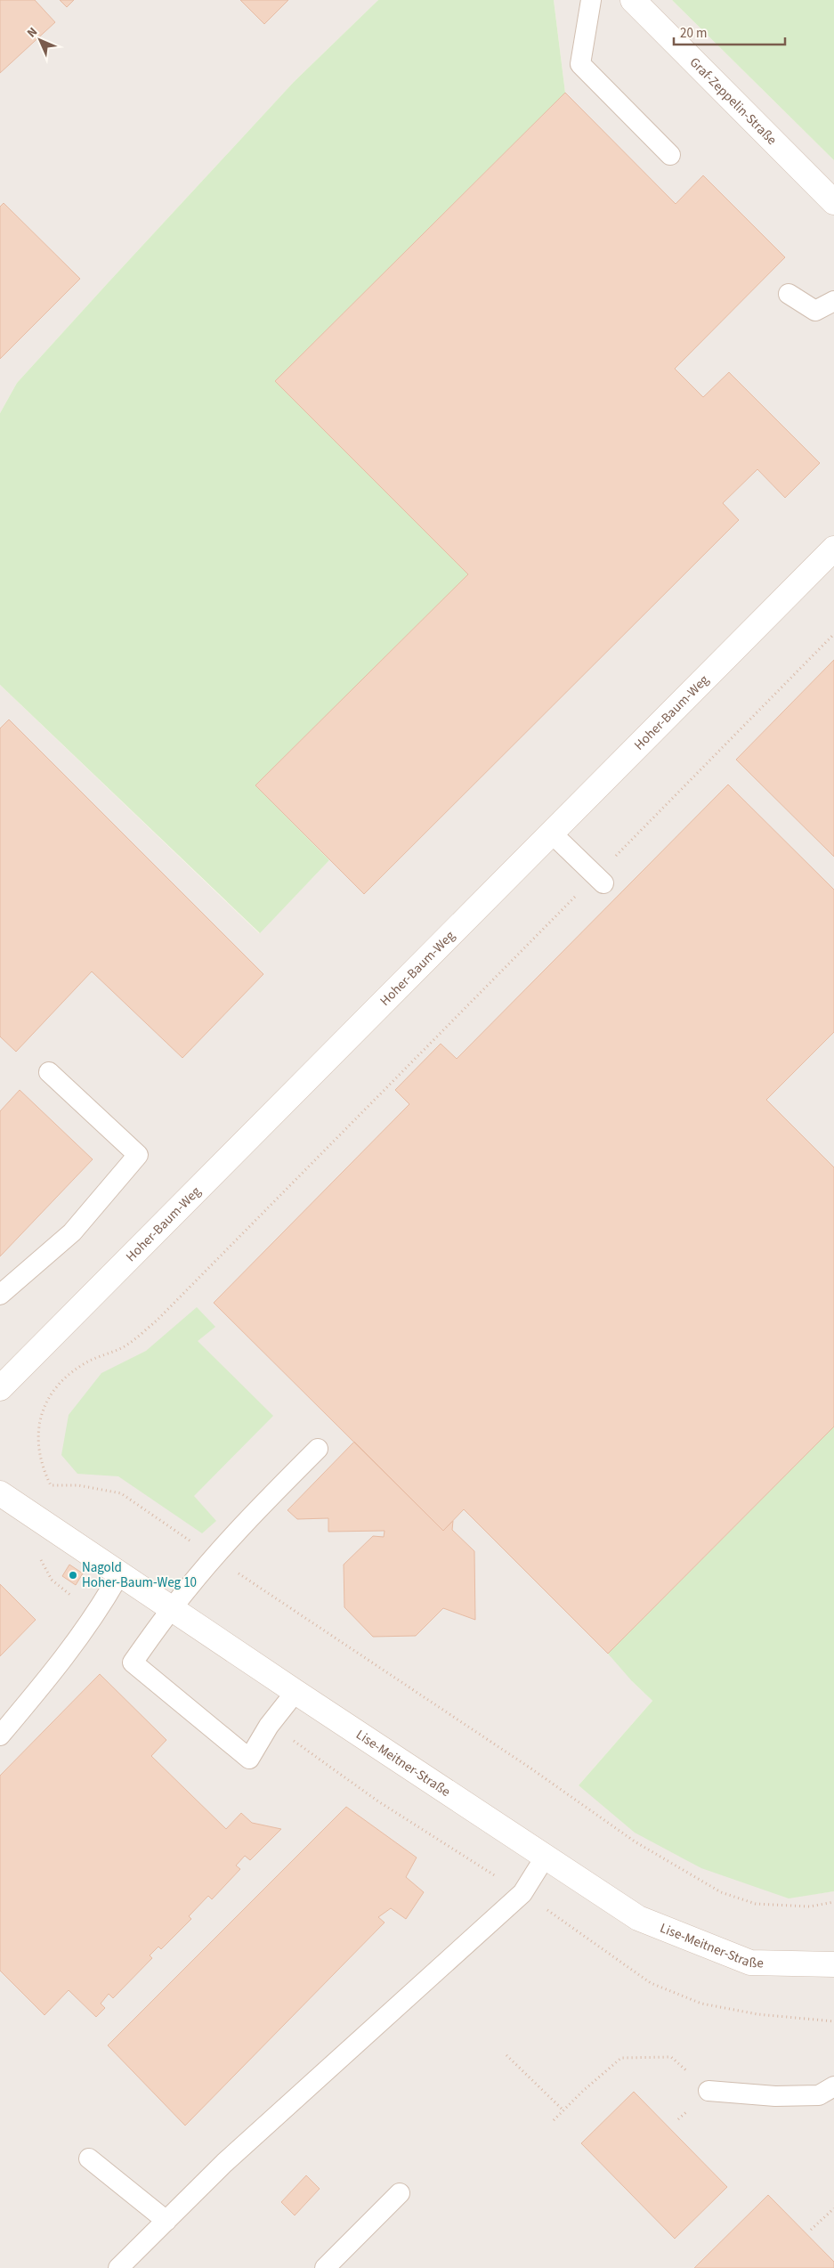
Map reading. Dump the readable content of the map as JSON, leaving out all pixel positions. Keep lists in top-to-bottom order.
{
  "streets": {
    "street": ["Graf-Zeppelin-Straße", "Hoher-Baum-Weg", "Lise-Meitner-Straße"]
  },
  "places": ["Nagold Hoher-Baum-Weg 10"],
  "scale_bar": "20 m",
  "north": "top left"
}
